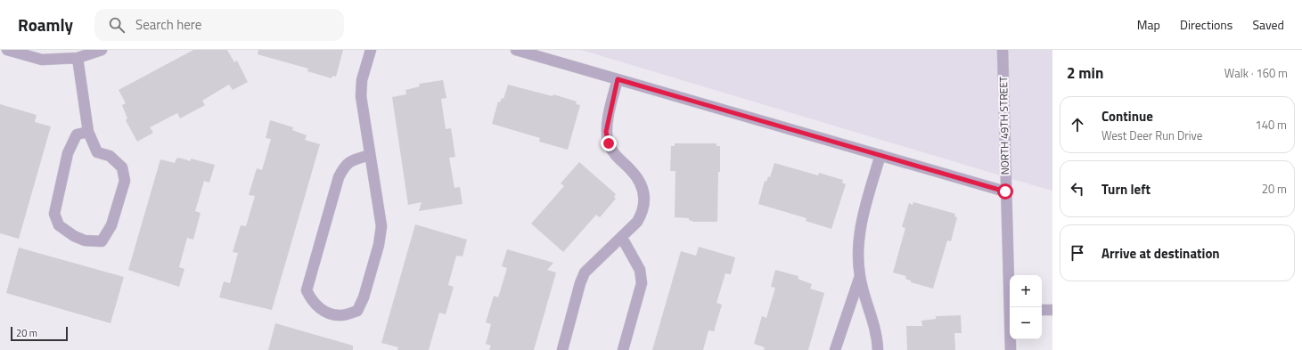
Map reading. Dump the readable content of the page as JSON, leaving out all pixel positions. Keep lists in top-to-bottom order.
{
  "streets": {
    "street": ["NORTH 49TH STREET"]
  },
  "scale_bar": "20 m",
  "page": {
    "header": "Roamly",
    "search": "Search here",
    "nav": ["Map", "Directions", "Saved"],
    "heading": ["2 min", "Walk · 160 m"],
    "list": [
      ["Continue", "West Deer Run Drive", "140 m"],
      ["Turn left", "20 m"],
      "Arrive at destination"
    ],
    "map_buttons": ["+", "−"],
    "scale": "20 m"
  }
}
